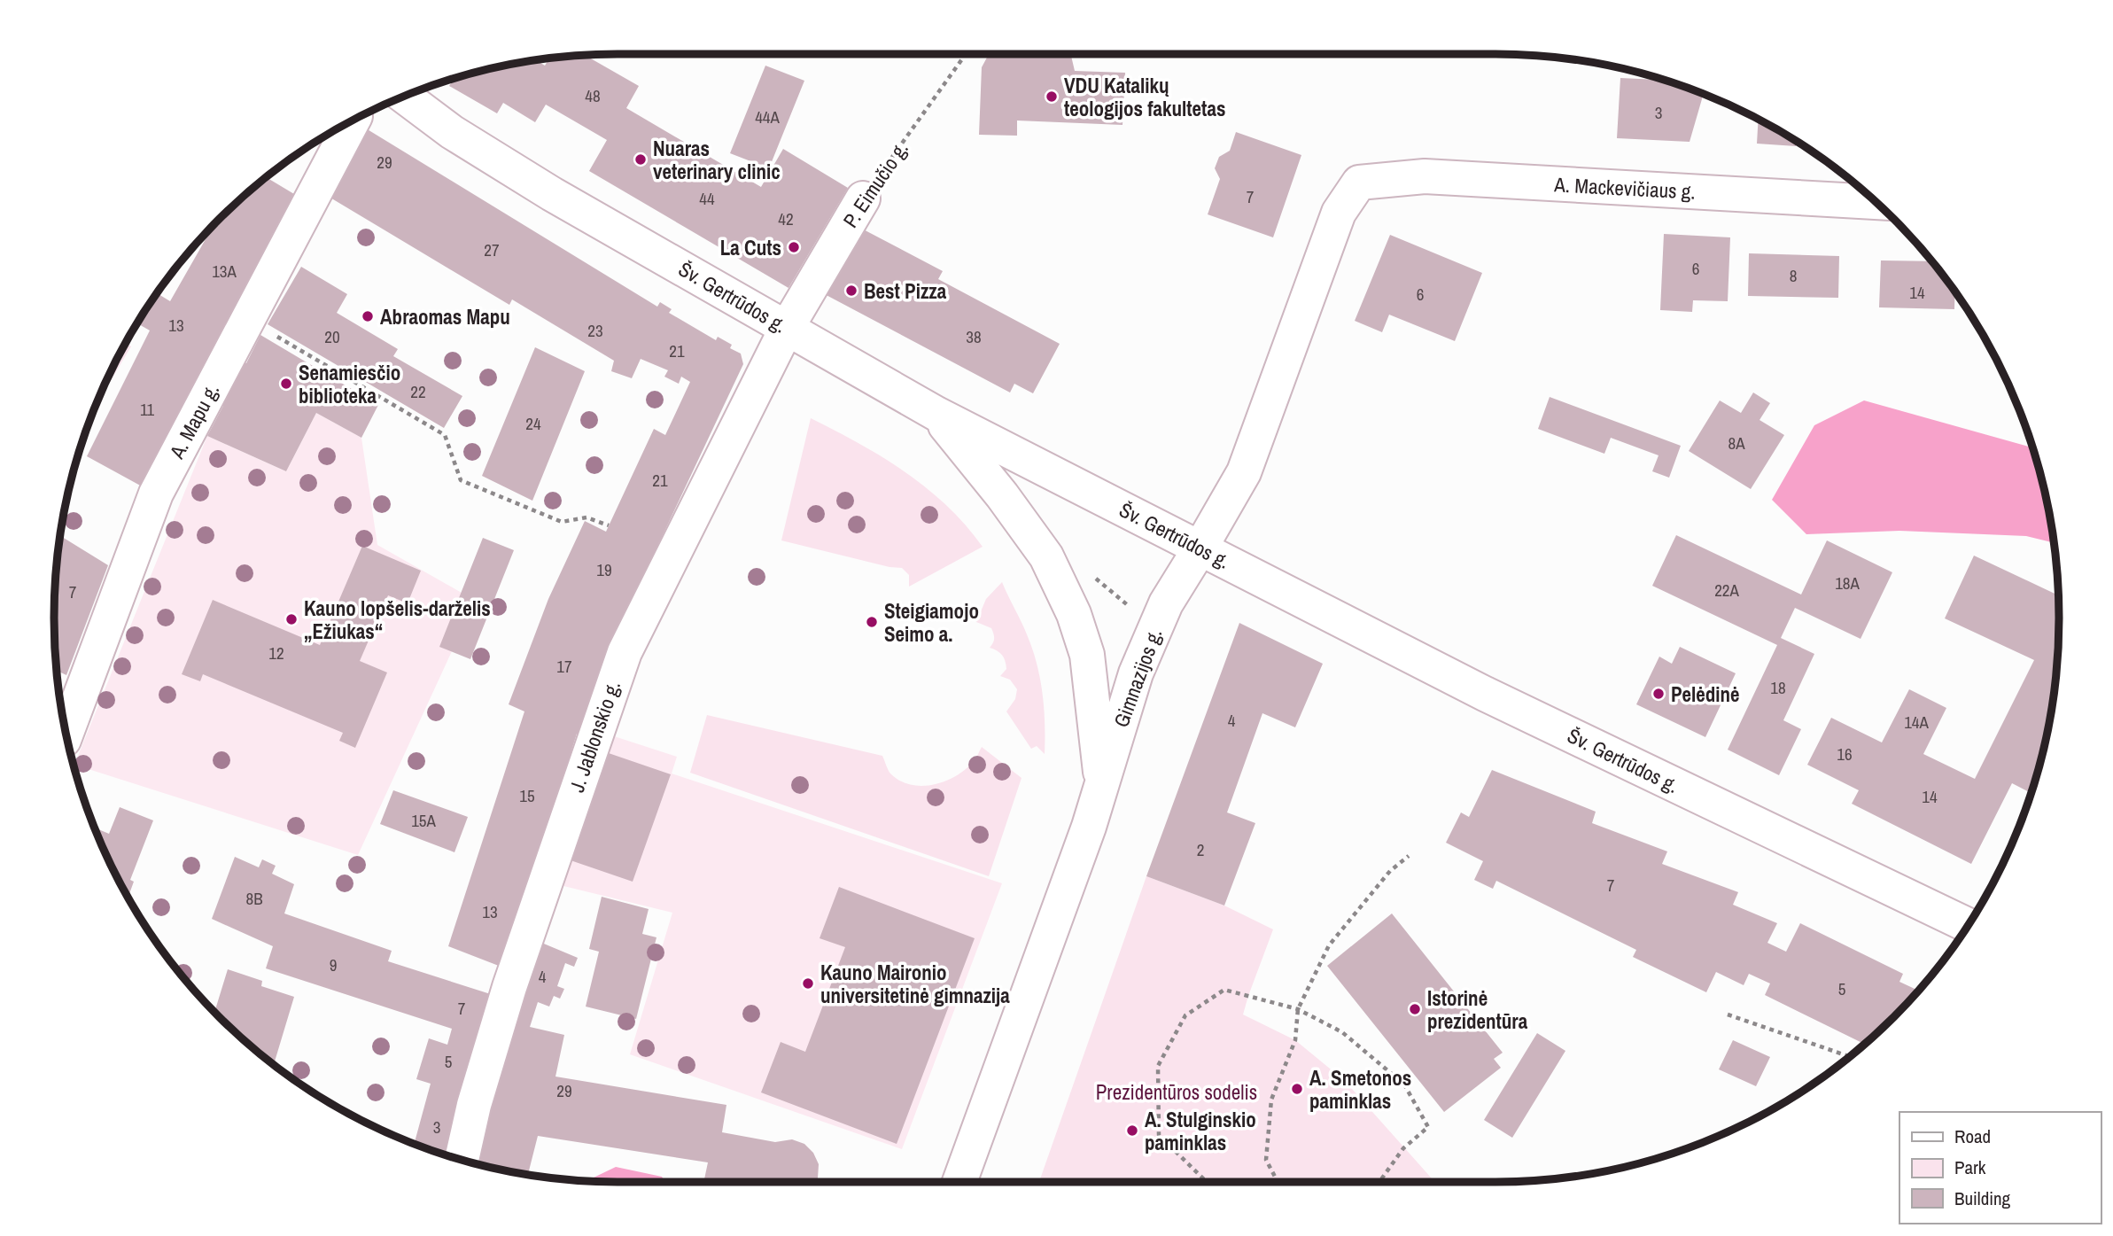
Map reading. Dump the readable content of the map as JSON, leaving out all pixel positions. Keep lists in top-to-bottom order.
{
  "streets": {
    "main road": [
      "P. Eimučio g.",
      "A. Mackevičiaus g.",
      "Šv. Gertrūdos g.",
      "A. Mapu g.",
      "Gimnazijos g.",
      "J. Jablonskio g."
    ]
  },
  "crossings": [
    ["P. Eimučio g.", "Šv. Gertrūdos g."],
    ["P. Eimučio g.", "J. Jablonskio g."],
    ["A. Mackevičiaus g.", "Gimnazijos g."],
    ["Šv. Gertrūdos g.", "Gimnazijos g."],
    ["Šv. Gertrūdos g.", "J. Jablonskio g."]
  ],
  "parks": ["Prezidentūros sodelis"],
  "places": [
    "VDU Katalikų teologijos fakultetas",
    "Nuaras veterinary clinic",
    "La Cuts",
    "Best Pizza",
    "Abraomas Mapu",
    "Senamiesčio biblioteka",
    "Kauno lopšelis-darželis „Ežiukas“",
    "Steigiamojo Seimo a.",
    "Pelėdinė",
    "Kauno Maironio universitetinė gimnazija",
    "Istorinė prezidentūra",
    "A. Smetonos paminklas",
    "A. Stulginskio paminklas"
  ],
  "house_numbers": [
    "48",
    "3",
    "44A",
    "29",
    "7",
    "44",
    "42",
    "27",
    "6",
    "13A",
    "8",
    "14",
    "6",
    "13",
    "23",
    "20",
    "38",
    "21",
    "22",
    "11",
    "24",
    "8A",
    "21",
    "19",
    "18A",
    "22A",
    "7",
    "12",
    "17",
    "18",
    "4",
    "14A",
    "16",
    "15",
    "14",
    "15A",
    "2",
    "7",
    "8B",
    "13",
    "9",
    "4",
    "5",
    "7",
    "5",
    "29",
    "3"
  ],
  "legend": ["Road", "Park", "Building"]
}
